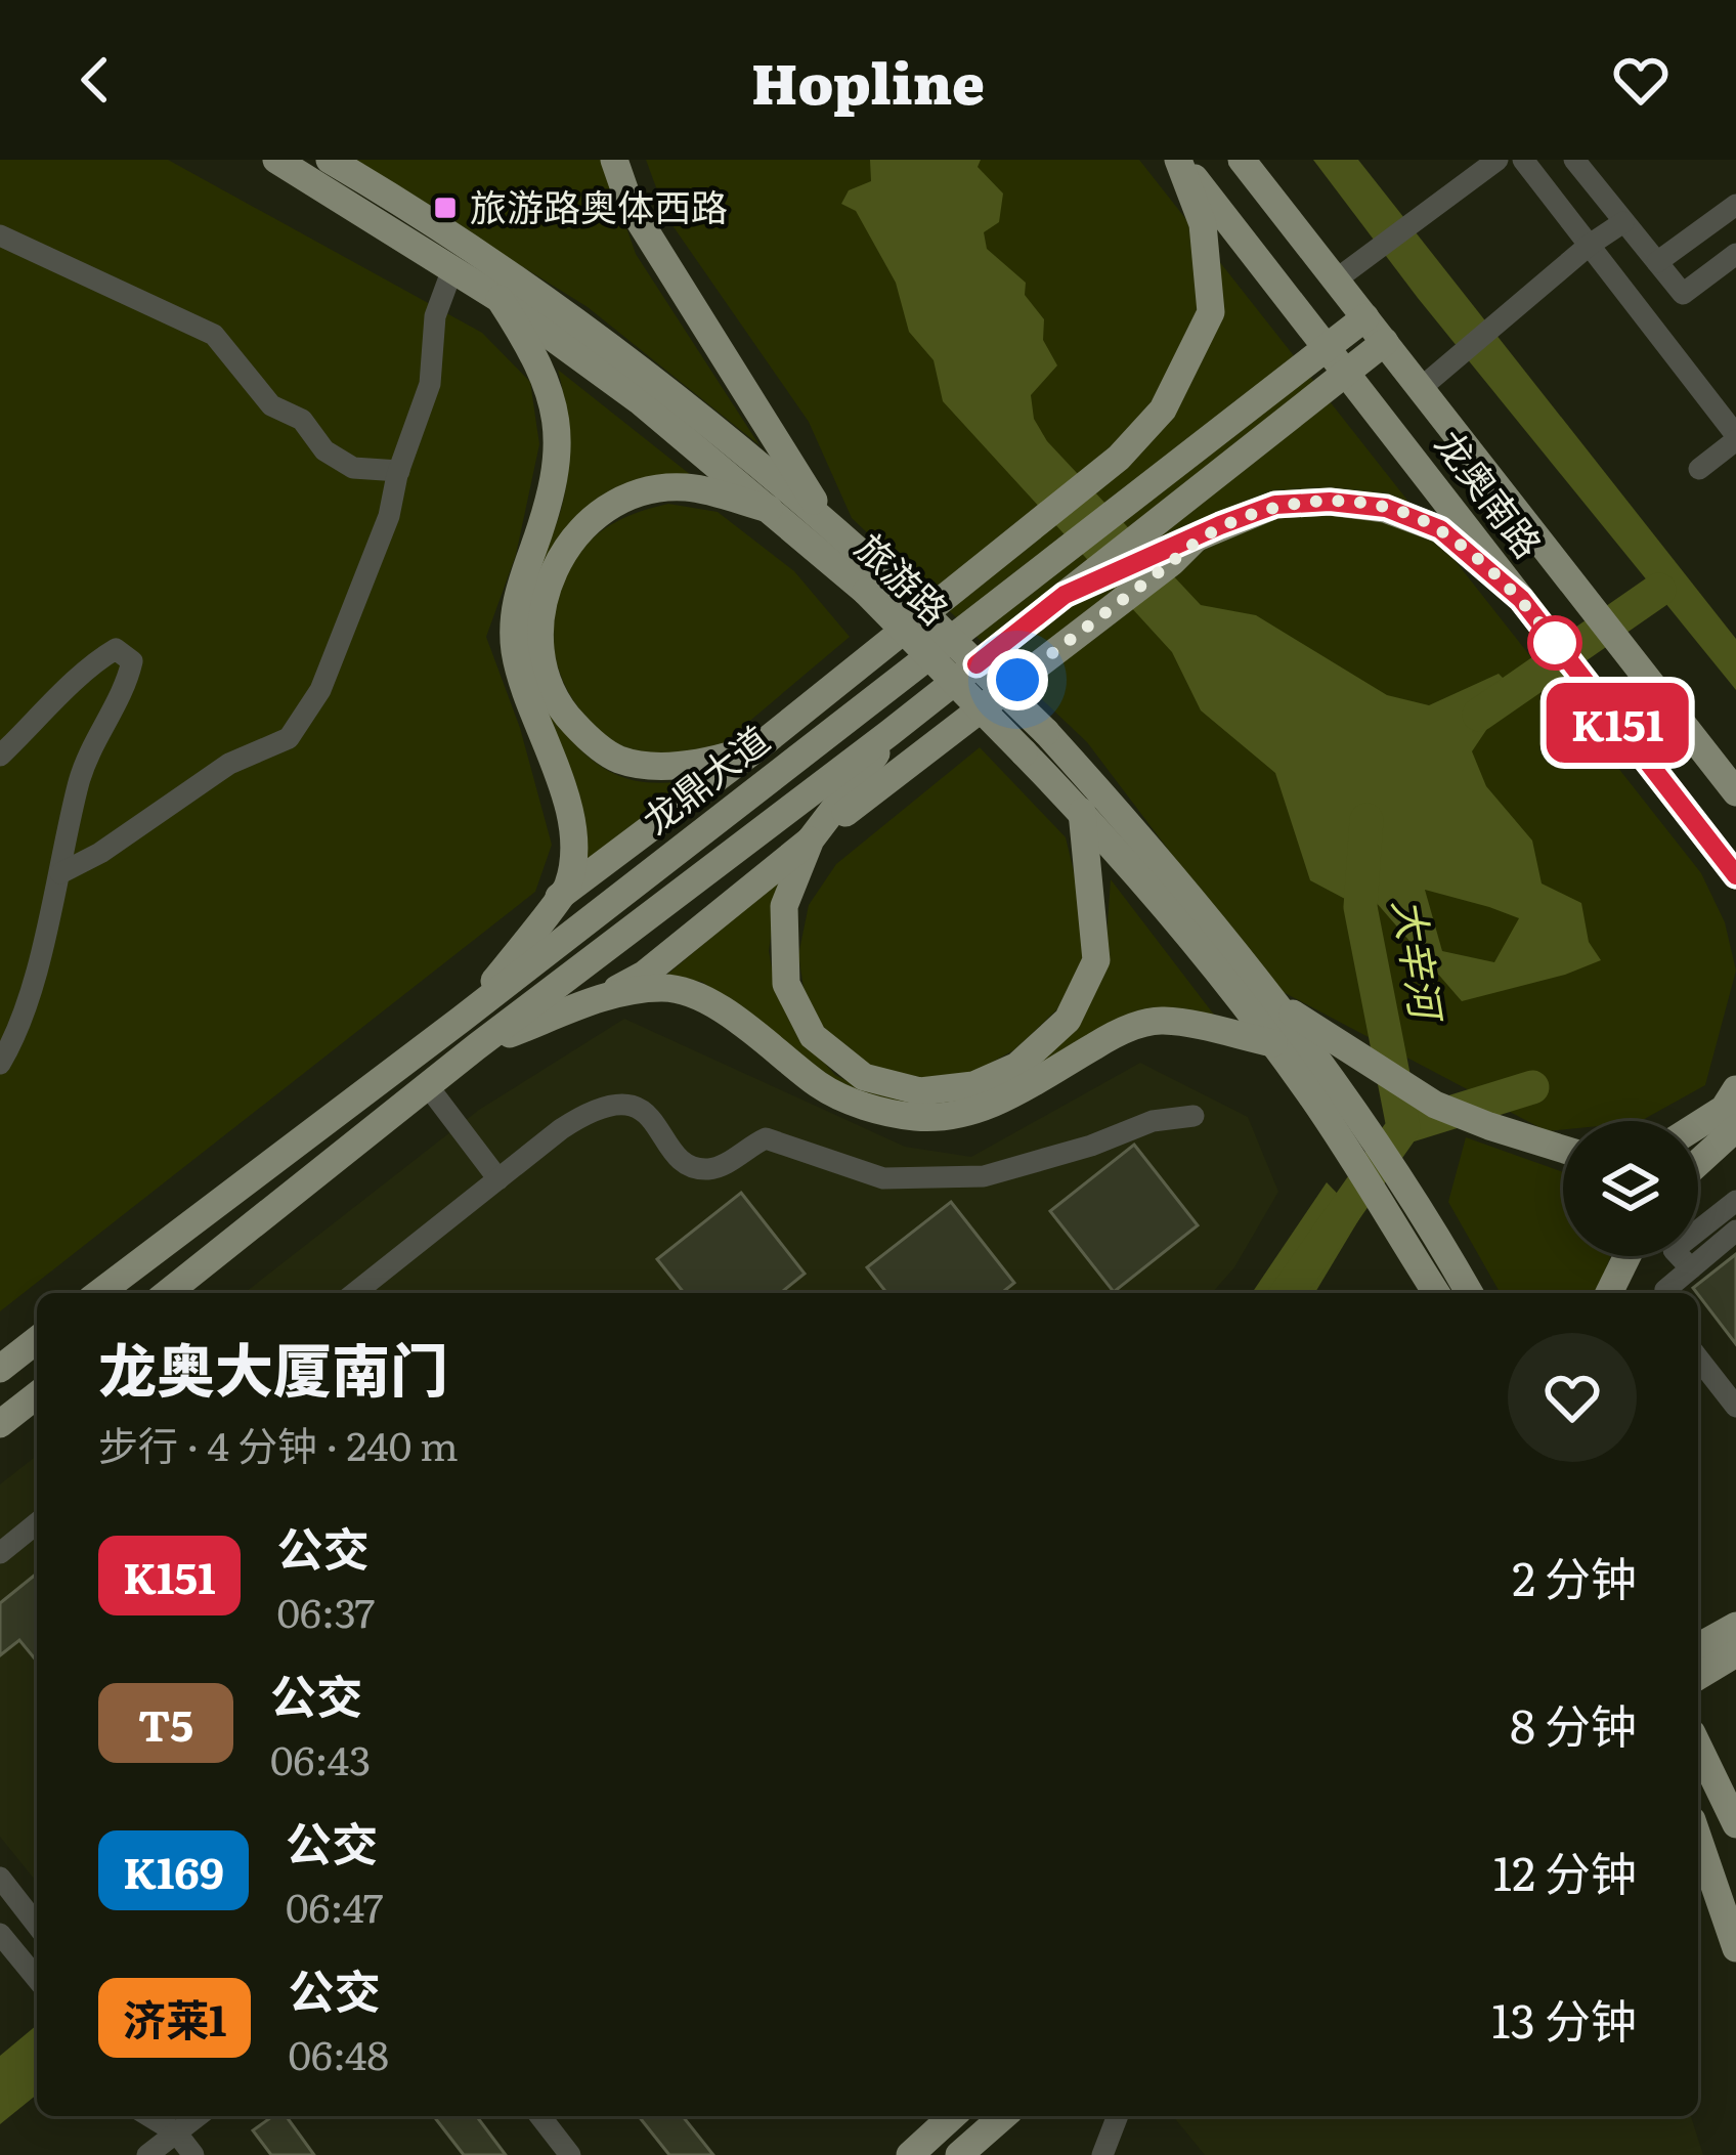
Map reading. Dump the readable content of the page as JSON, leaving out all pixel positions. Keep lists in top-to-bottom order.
{
  "streets": {
    "main road": ["龙奥南路", "旅游路", "龙鼎大道"]
  },
  "crossings": [
    ["龙奥南路", "龙鼎大道"]
  ],
  "water": ["大辛河"],
  "places": {
    "transit": ["旅游路奥体西路"]
  },
  "lines": ["bus line K151"],
  "page": {
    "header": "Hopline",
    "on_map": "K151",
    "heading": ["龙奥大厦南门", "步行 · 4 分钟 · 240 m"],
    "list": [
      {
        "mark": "K151",
        "name": "公交",
        "note": "06:37",
        "value": "2 分钟"
      },
      {
        "mark": "T5",
        "name": "公交",
        "note": "06:43",
        "value": "8 分钟"
      },
      {
        "mark": "K169",
        "name": "公交",
        "note": "06:47",
        "value": "12 分钟"
      },
      {
        "mark": "济莱1",
        "name": "公交",
        "note": "06:48",
        "value": "13 分钟"
      }
    ]
  }
}
